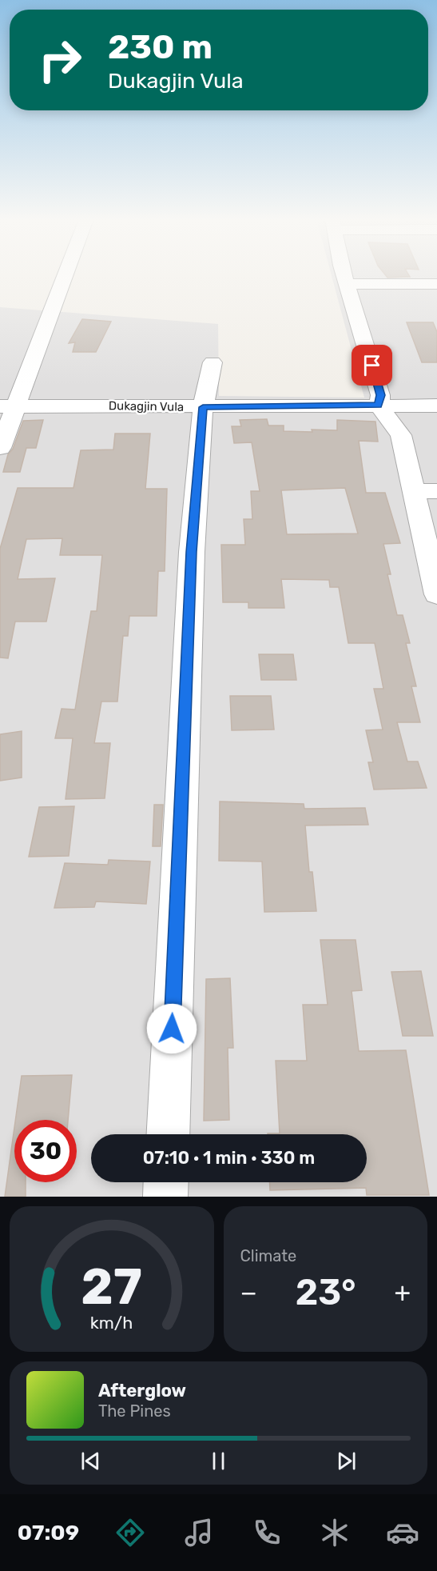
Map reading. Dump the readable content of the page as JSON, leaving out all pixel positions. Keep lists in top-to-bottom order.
{
  "streets": {
    "street": ["Dukagjin Vula"]
  },
  "page": {
    "turn": ["230 m", "Dukagjin Vula"],
    "limit": "30",
    "trip": "07:10 · 1 min · 330 m",
    "tile": "Climate",
    "heat": ["−", "23°", "+"],
    "song": ["Afterglow", "The Pines"],
    "tabs": "07:09",
    "gauge": ["27", "km/h"]
  }
}
